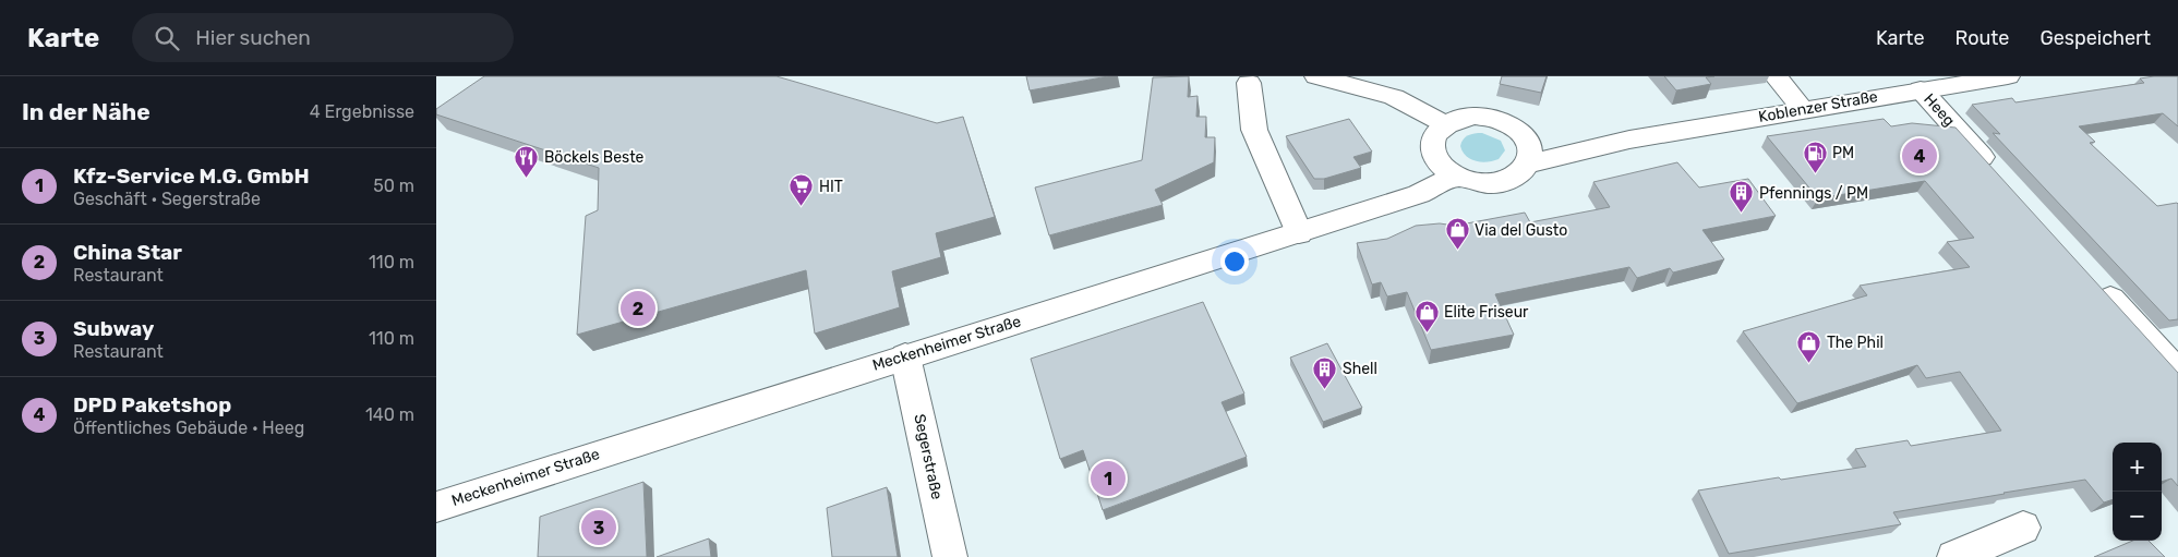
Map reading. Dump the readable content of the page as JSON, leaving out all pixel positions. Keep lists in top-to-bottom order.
{
  "streets": {
    "main road": [
      "Koblenzer Straße",
      "Heeg",
      "Meckenheimer Straße",
      "Segerstraße"
    ]
  },
  "crossings": [
    ["Koblenzer Straße", "Heeg"],
    ["Koblenzer Straße", "Meckenheimer Straße"],
    ["Meckenheimer Straße", "Segerstraße"]
  ],
  "places": {
    "fuel station": ["PM"],
    "restaurant": ["Böckels Beste"],
    "supermarket": ["HIT"],
    "building": ["Pfennings / PM", "Shell"],
    "shop": ["Via del Gusto", "Elite Friseur", "The Phil"]
  },
  "page": {
    "header": "Karte",
    "search": "Hier suchen",
    "nav": ["Karte", "Route", "Gespeichert"],
    "heading": ["In der Nähe", "4 Ergebnisse"],
    "pins": [
      "4",
      "2",
      "1",
      "3"
    ],
    "list": [
      {
        "mark": "1",
        "name": "Kfz-Service M.G. GmbH",
        "note": "Geschäft · Segerstraße",
        "value": "50 m"
      },
      {
        "mark": "2",
        "name": "China Star",
        "note": "Restaurant",
        "value": "110 m"
      },
      {
        "mark": "3",
        "name": "Subway",
        "note": "Restaurant",
        "value": "110 m"
      },
      {
        "mark": "4",
        "name": "DPD Paketshop",
        "note": "Öffentliches Gebäude · Heeg",
        "value": "140 m"
      }
    ],
    "map_buttons": ["+", "−"]
  }
}
